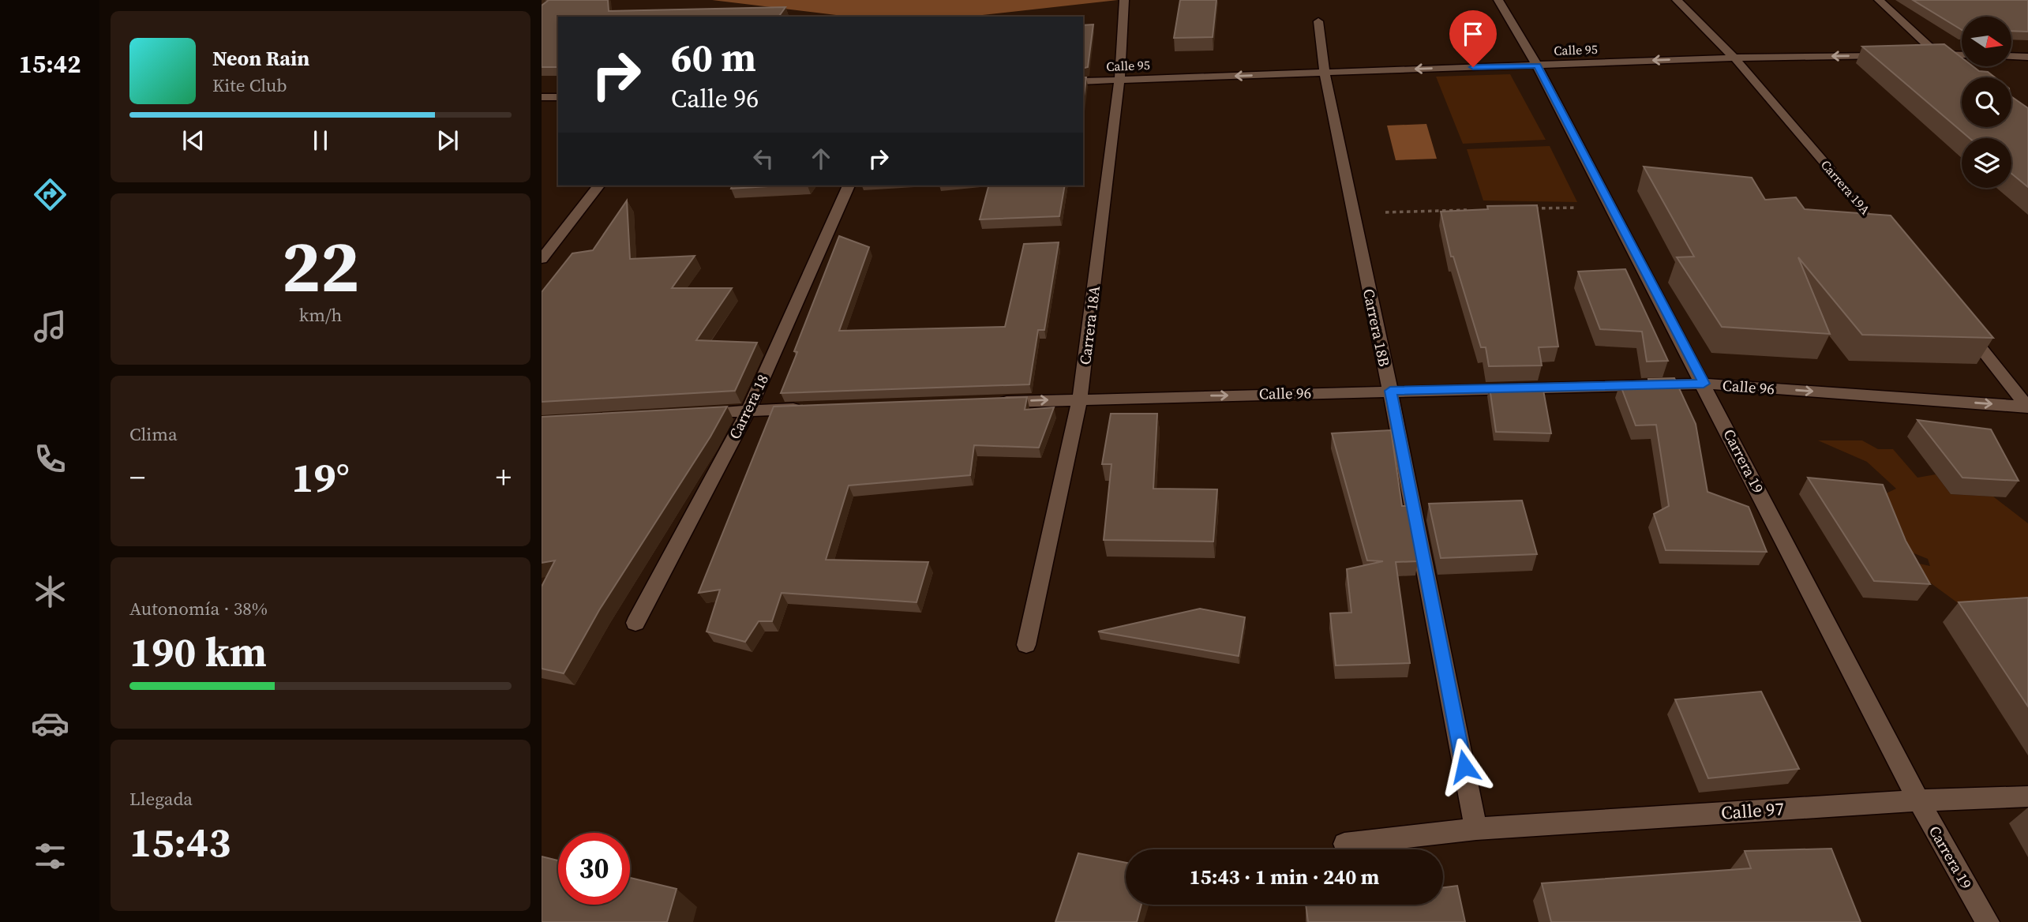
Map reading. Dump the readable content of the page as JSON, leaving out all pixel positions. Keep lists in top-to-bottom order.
{
  "streets": {
    "street": [
      "Calle 95",
      "Carrera 19A",
      "Carrera 18A",
      "Carrera 18B",
      "Calle 96",
      "Carrera 18",
      "Carrera 19",
      "Calle 97"
    ]
  },
  "crossings": [
    ["Calle 95", "Carrera 19A"],
    ["Calle 95", "Carrera 18A"],
    ["Calle 95", "Carrera 18B"],
    ["Calle 95", "Carrera 19"],
    ["Carrera 18A", "Calle 96"],
    ["Carrera 18B", "Calle 96"],
    ["Carrera 18B", "Calle 97"],
    ["Calle 96", "Carrera 19"],
    ["Carrera 19", "Calle 97"]
  ],
  "one_way": ["Calle 95", "Calle 96"],
  "north": "right",
  "page": {
    "tabs": "15:42",
    "turn": ["60 m", "Calle 96"],
    "song": ["Neon Rain", "Kite Club"],
    "tile": [
      ["22", "km/h"],
      "Clima",
      ["Autonomía · 38%", "190 km"],
      ["Llegada", "15:43"]
    ],
    "heat": ["−", "19°", "+"],
    "limit": "30",
    "trip": "15:43 · 1 min · 240 m"
  }
}
